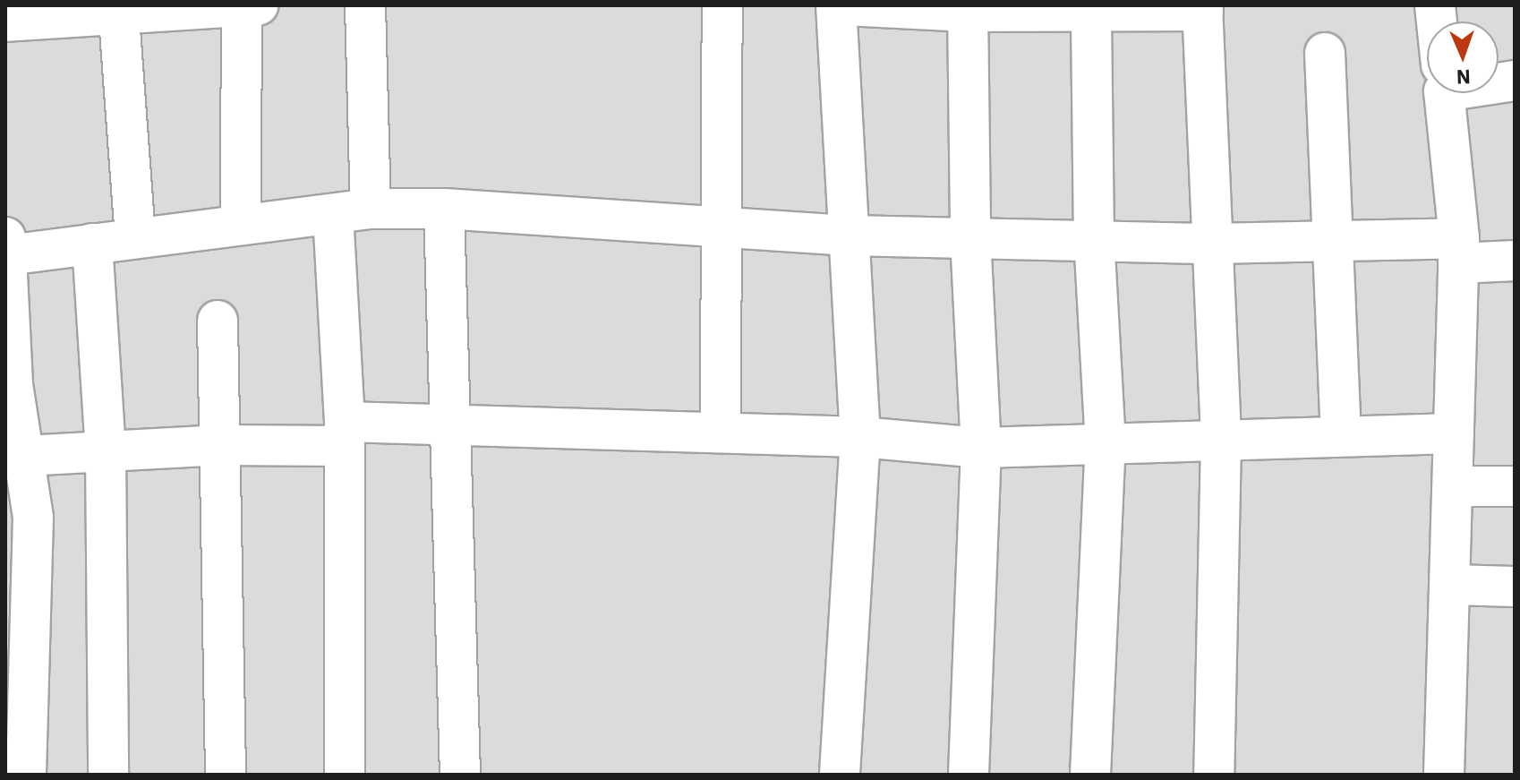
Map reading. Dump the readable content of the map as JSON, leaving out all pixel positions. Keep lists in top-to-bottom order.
{
  "north": "bottom"
}
